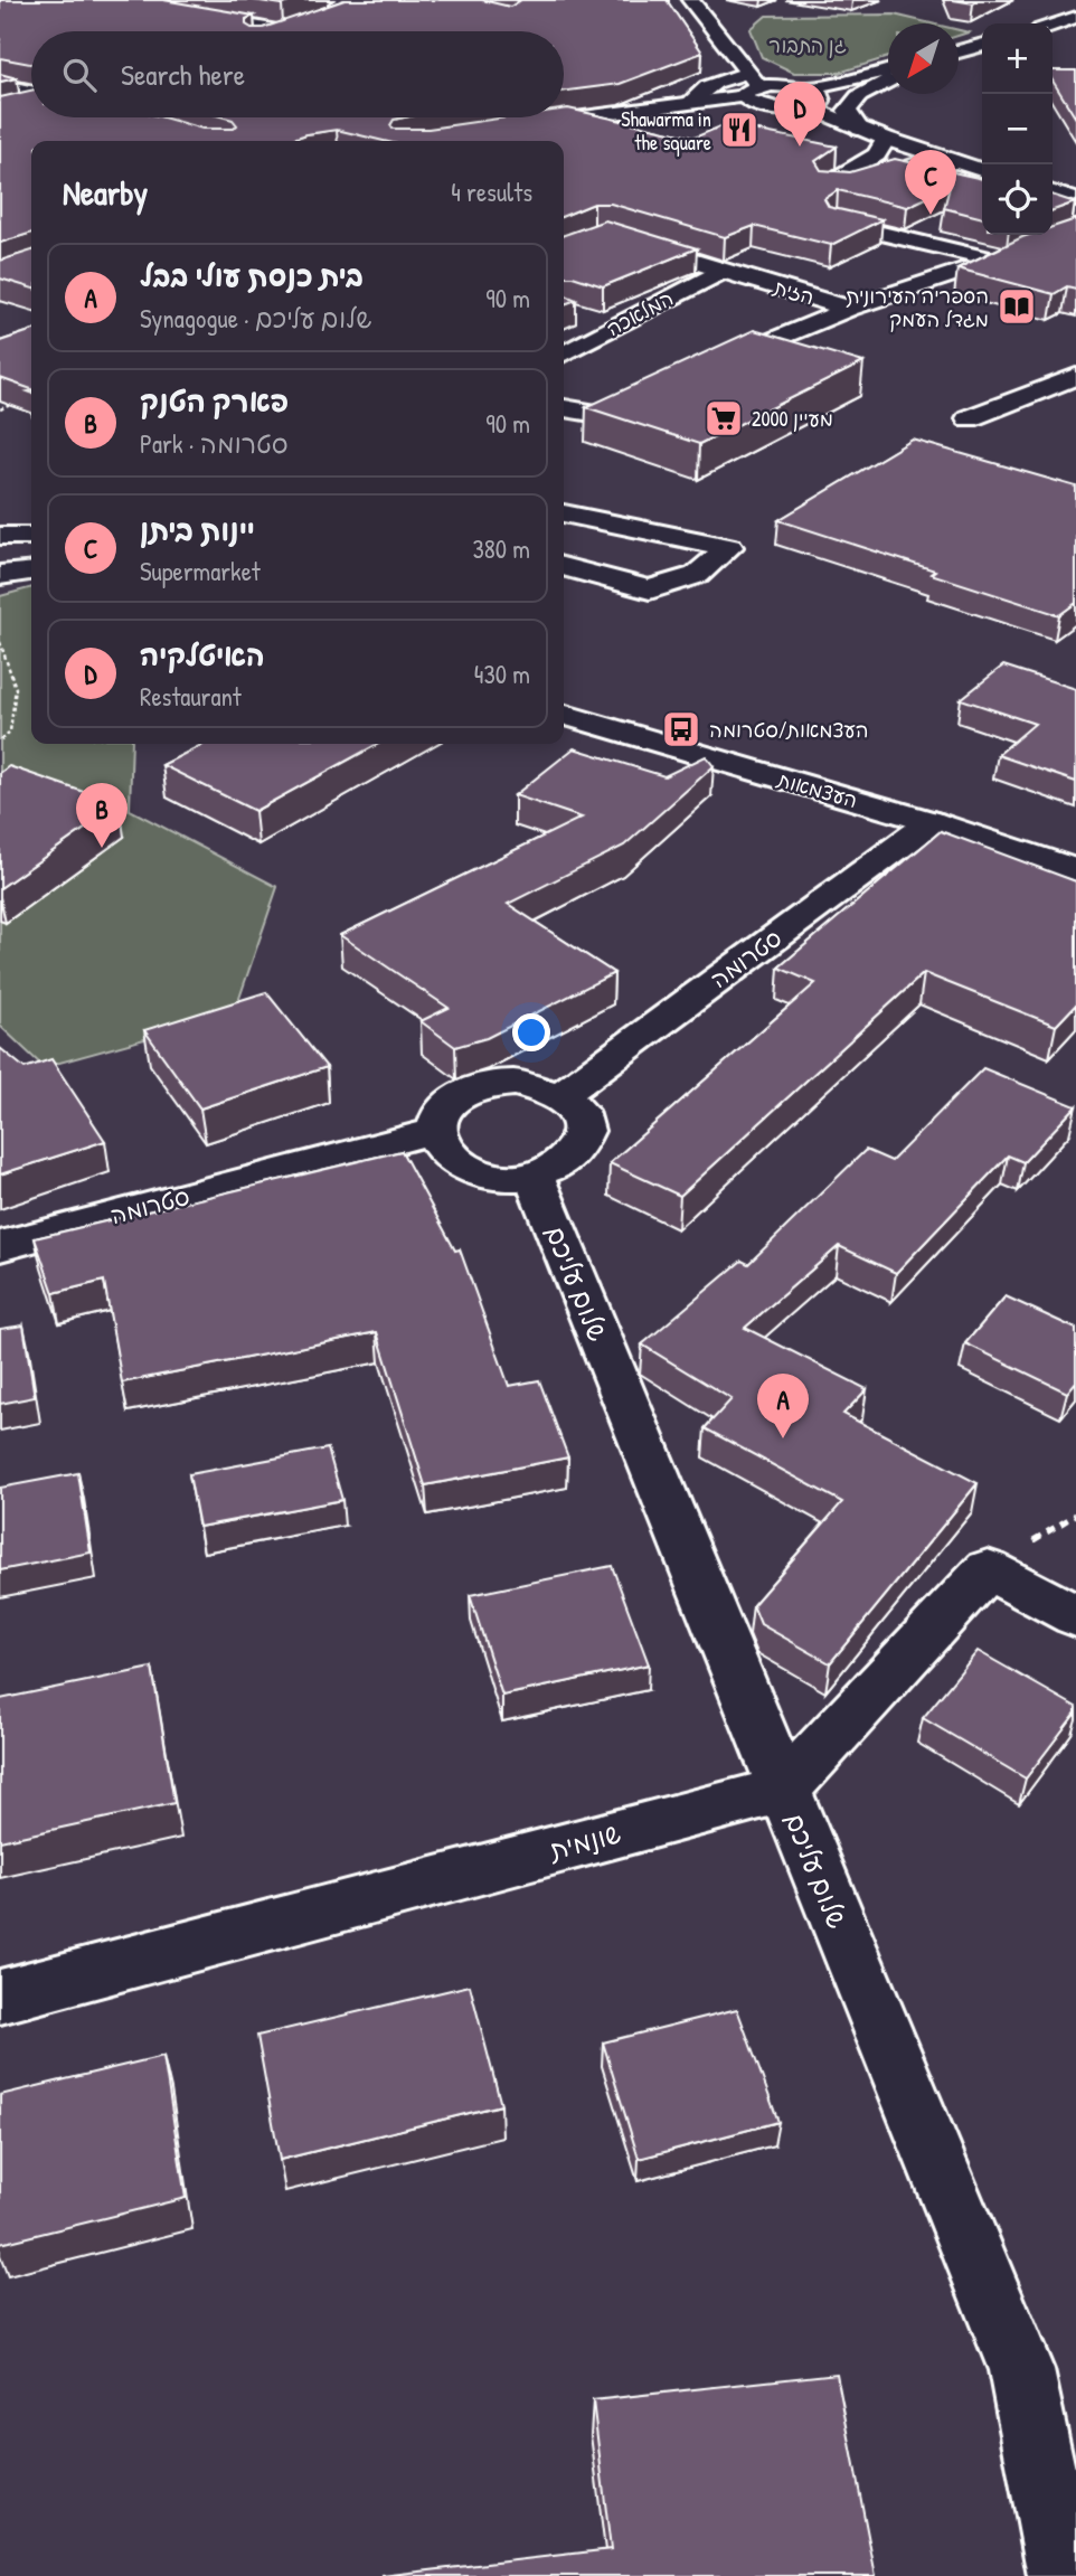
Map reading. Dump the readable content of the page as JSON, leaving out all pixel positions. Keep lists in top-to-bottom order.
{
  "streets": {
    "street": [
      "הזית",
      "המלאכה",
      "העצמאות",
      "סטרומה",
      "שלום עליכם",
      "שונמית"
    ]
  },
  "crossings": [
    ["הזית", "המלאכה"],
    ["העצמאות", "סטרומה"],
    ["סטרומה", "שלום עליכם"],
    ["שלום עליכם", "שונמית"]
  ],
  "parks": ["גן התבור"],
  "places": {
    "restaurant": ["Shawarma in the square"],
    "library": ["הספריה העירונית מגדל העמק"],
    "supermarket": ["מעיין 2000"],
    "bus stop": ["העצמאות/סטרומה"]
  },
  "north": "bottom left",
  "page": {
    "map_buttons": ["+", "−"],
    "search": "Search here",
    "pins": [
      "D",
      "C",
      "B",
      "A"
    ],
    "heading": ["Nearby", "4 results"],
    "list": [
      {
        "mark": "A",
        "name": "בית כנסת עולי בבל",
        "note": "Synagogue · שלום עליכם",
        "value": "90 m"
      },
      {
        "mark": "B",
        "name": "פארק הטנק",
        "note": "Park · סטרומה",
        "value": "90 m"
      },
      {
        "mark": "C",
        "name": "יינות ביתן",
        "note": "Supermarket",
        "value": "380 m"
      },
      {
        "mark": "D",
        "name": "האיטלקיה",
        "note": "Restaurant",
        "value": "430 m"
      }
    ]
  }
}
